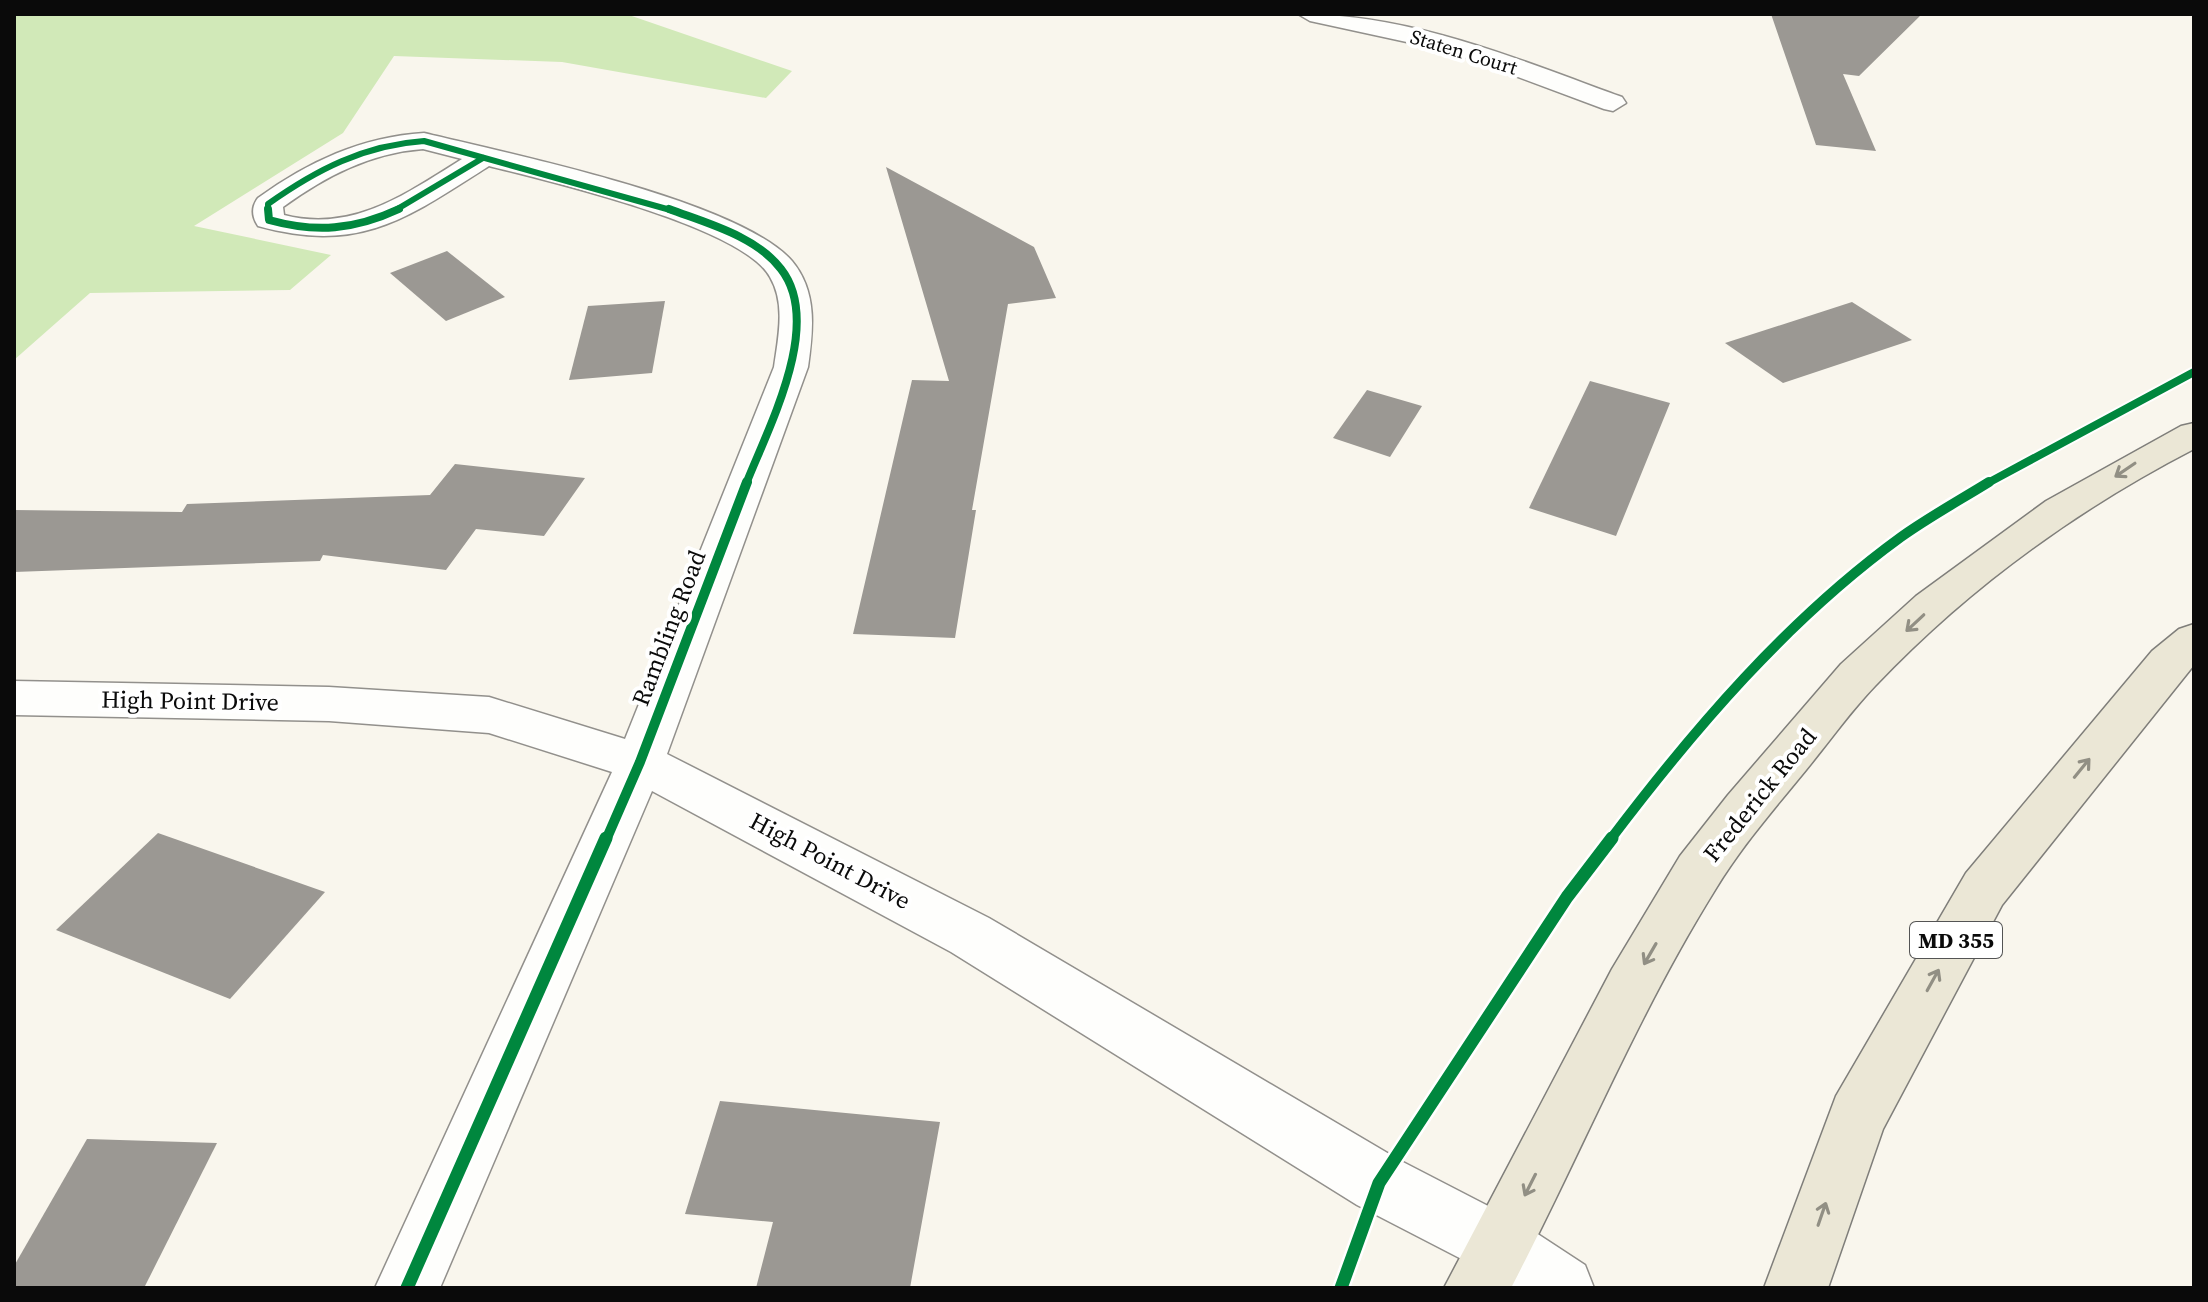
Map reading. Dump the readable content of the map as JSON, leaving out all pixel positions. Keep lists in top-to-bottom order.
{
  "streets": {
    "main road": ["Frederick Road", "MD 355"],
    "street": ["Staten Court", "Rambling Road", "High Point Drive"]
  },
  "crossings": [
    ["Rambling Road", "High Point Drive"],
    ["High Point Drive", "Frederick Road"]
  ]
}
